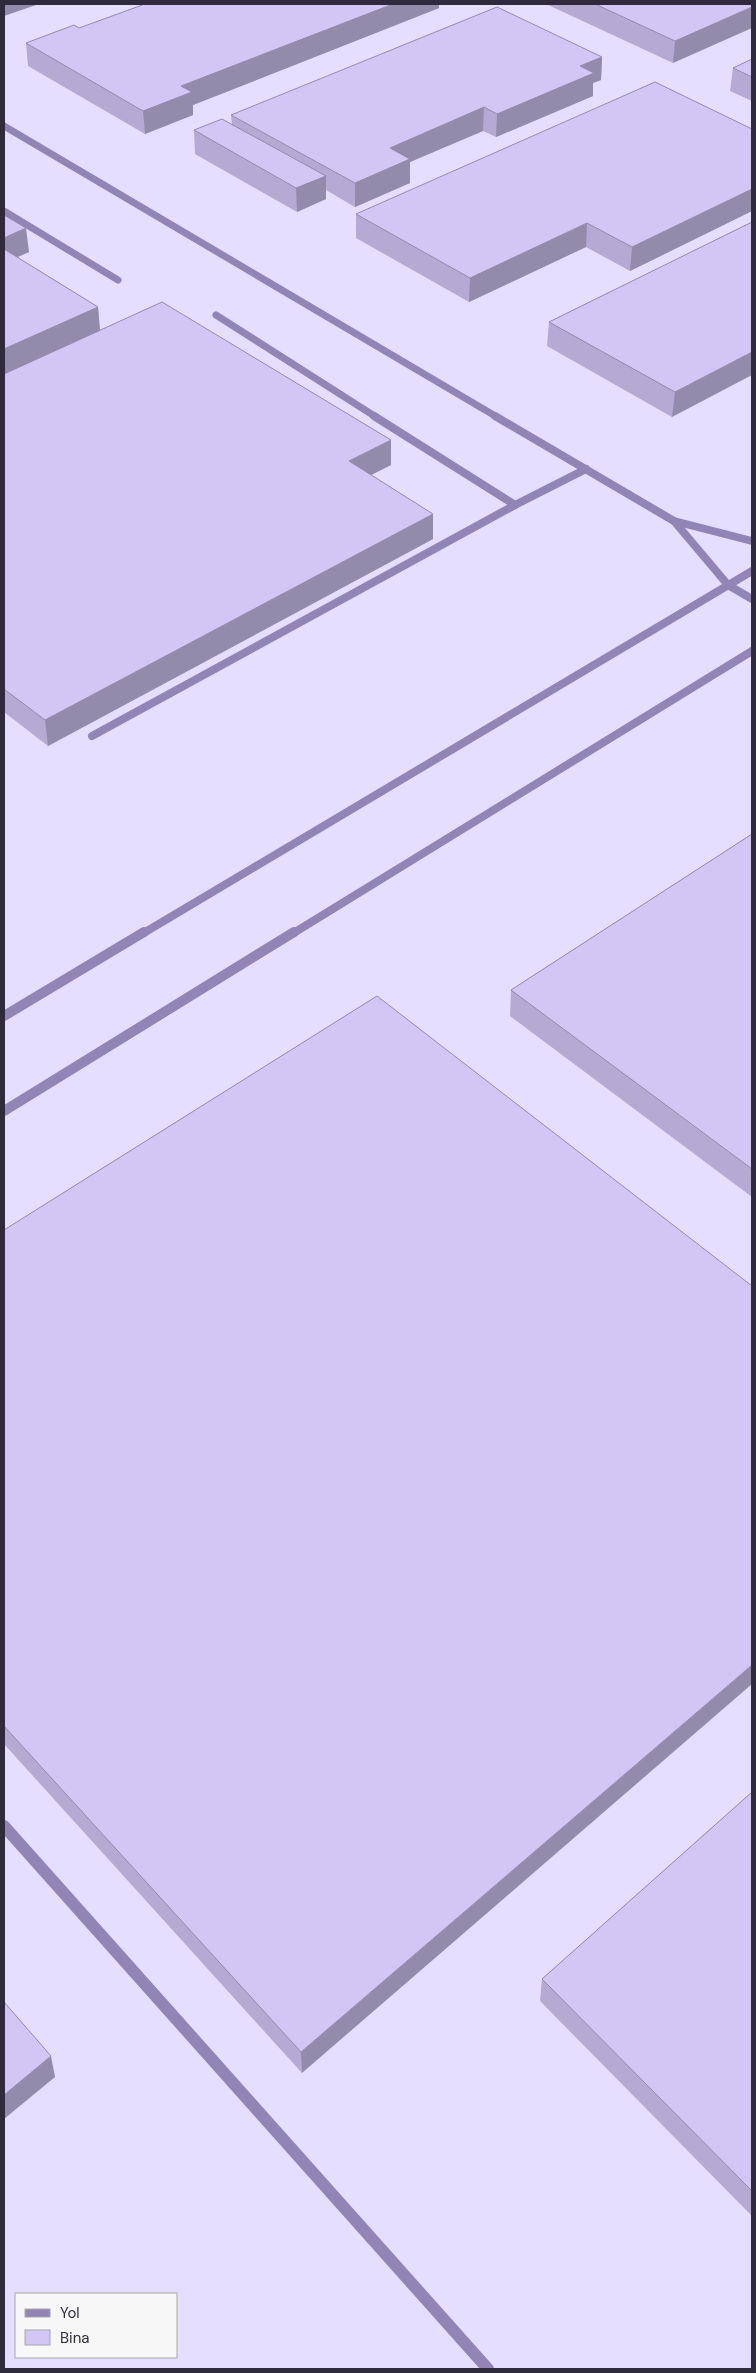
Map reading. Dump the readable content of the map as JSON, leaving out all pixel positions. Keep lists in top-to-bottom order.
{
  "legend": ["Yol", "Bina"]
}
